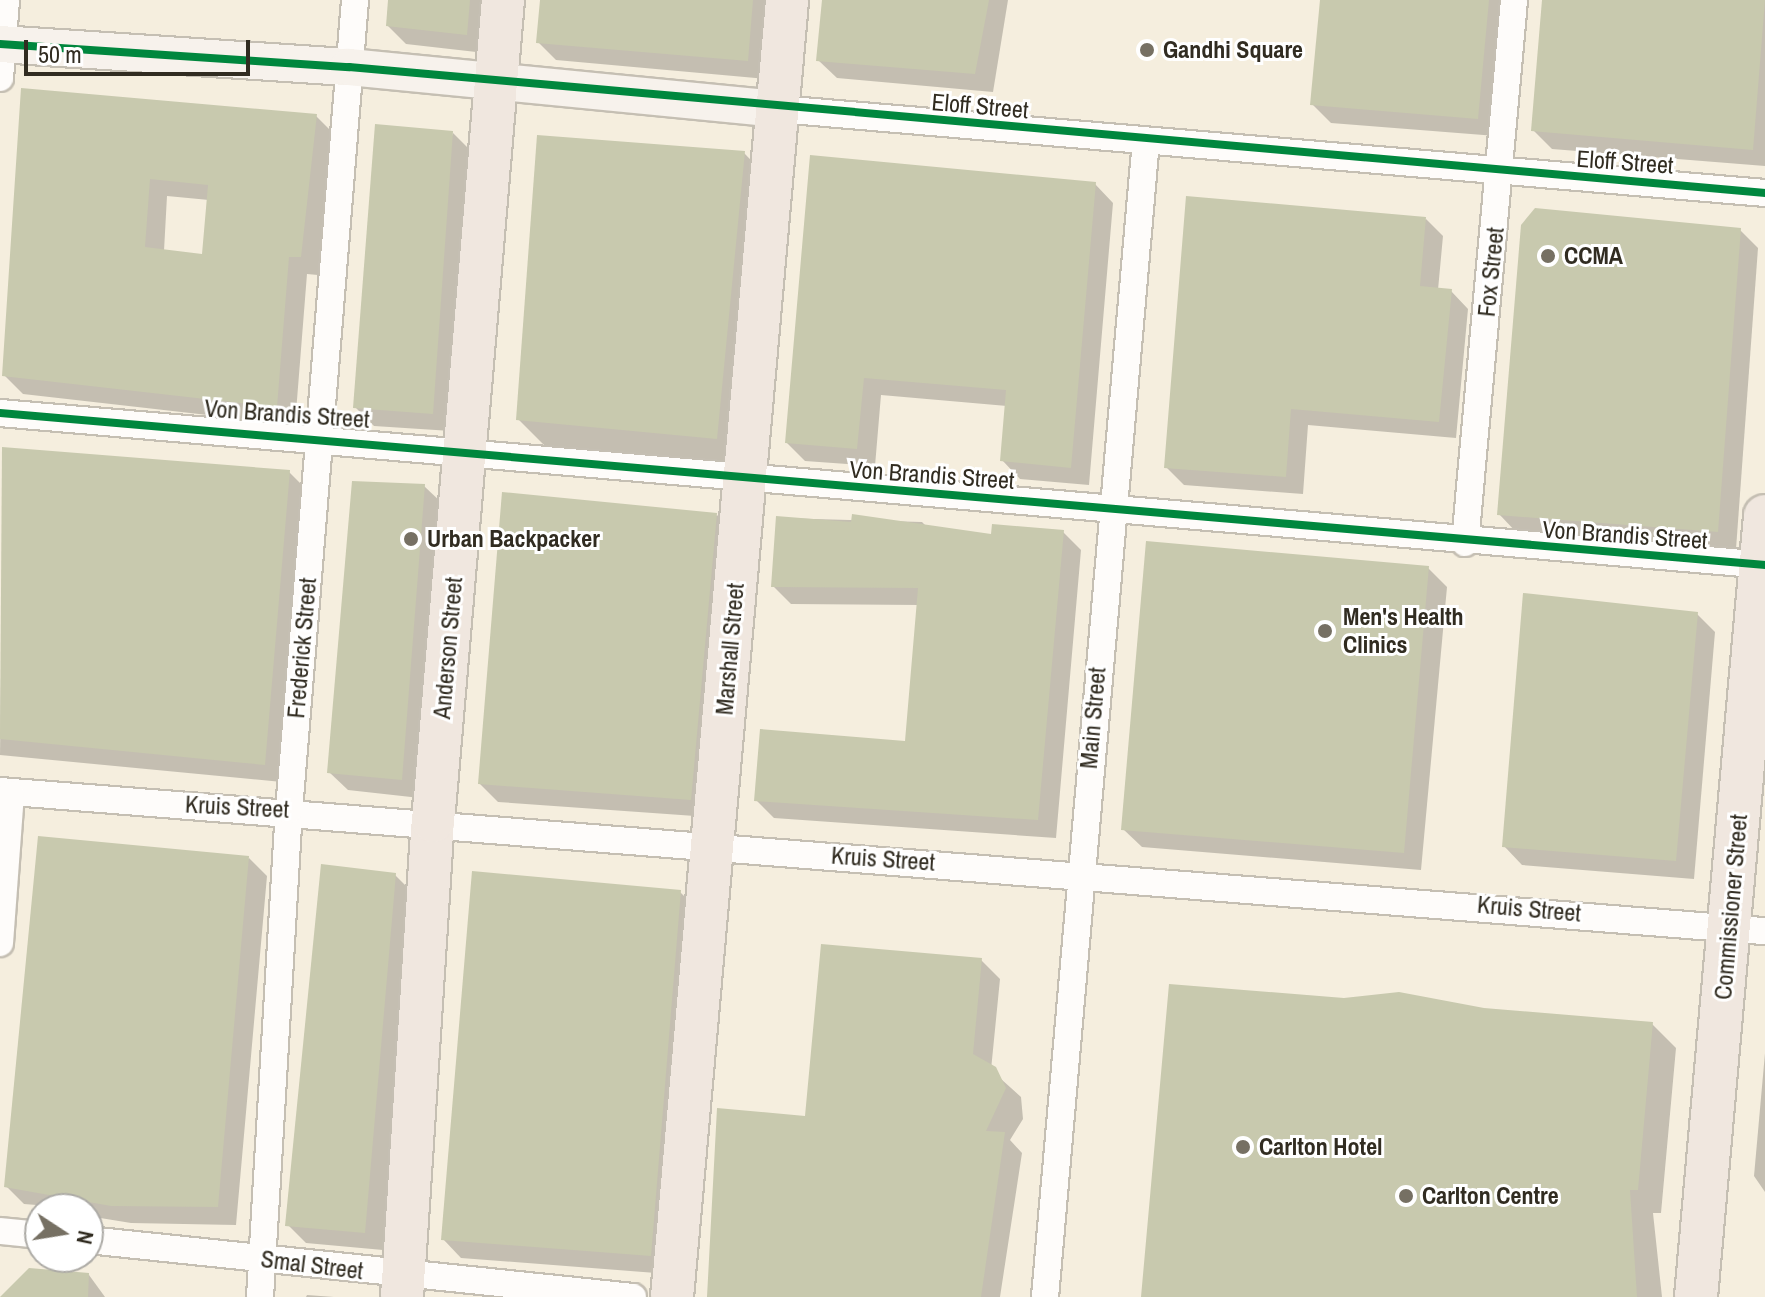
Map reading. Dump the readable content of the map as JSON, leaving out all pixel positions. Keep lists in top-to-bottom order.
{
  "streets": {
    "main road": ["Anderson Street", "Marshall Street", "Commissioner Street"],
    "street": [
      "Eloff Street",
      "Fox Street",
      "Von Brandis Street",
      "Frederick Street",
      "Main Street",
      "Kruis Street",
      "Smal Street"
    ]
  },
  "crossings": [
    ["Eloff Street", "Fox Street"],
    ["Eloff Street", "Frederick Street"],
    ["Eloff Street", "Anderson Street"],
    ["Eloff Street", "Marshall Street"],
    ["Eloff Street", "Main Street"],
    ["Fox Street", "Von Brandis Street"],
    ["Von Brandis Street", "Frederick Street"],
    ["Von Brandis Street", "Anderson Street"],
    ["Von Brandis Street", "Marshall Street"],
    ["Von Brandis Street", "Main Street"],
    ["Von Brandis Street", "Commissioner Street"],
    ["Frederick Street", "Kruis Street"],
    ["Frederick Street", "Smal Street"],
    ["Anderson Street", "Kruis Street"],
    ["Anderson Street", "Smal Street"],
    ["Marshall Street", "Kruis Street"],
    ["Main Street", "Kruis Street"],
    ["Kruis Street", "Commissioner Street"]
  ],
  "places": [
    "Gandhi Square",
    "CCMA",
    "Urban Backpacker",
    "Men's Health Clinics",
    "Carlton Hotel",
    "Carlton Centre"
  ],
  "scale_bar": "50 m",
  "north": "right"
}
